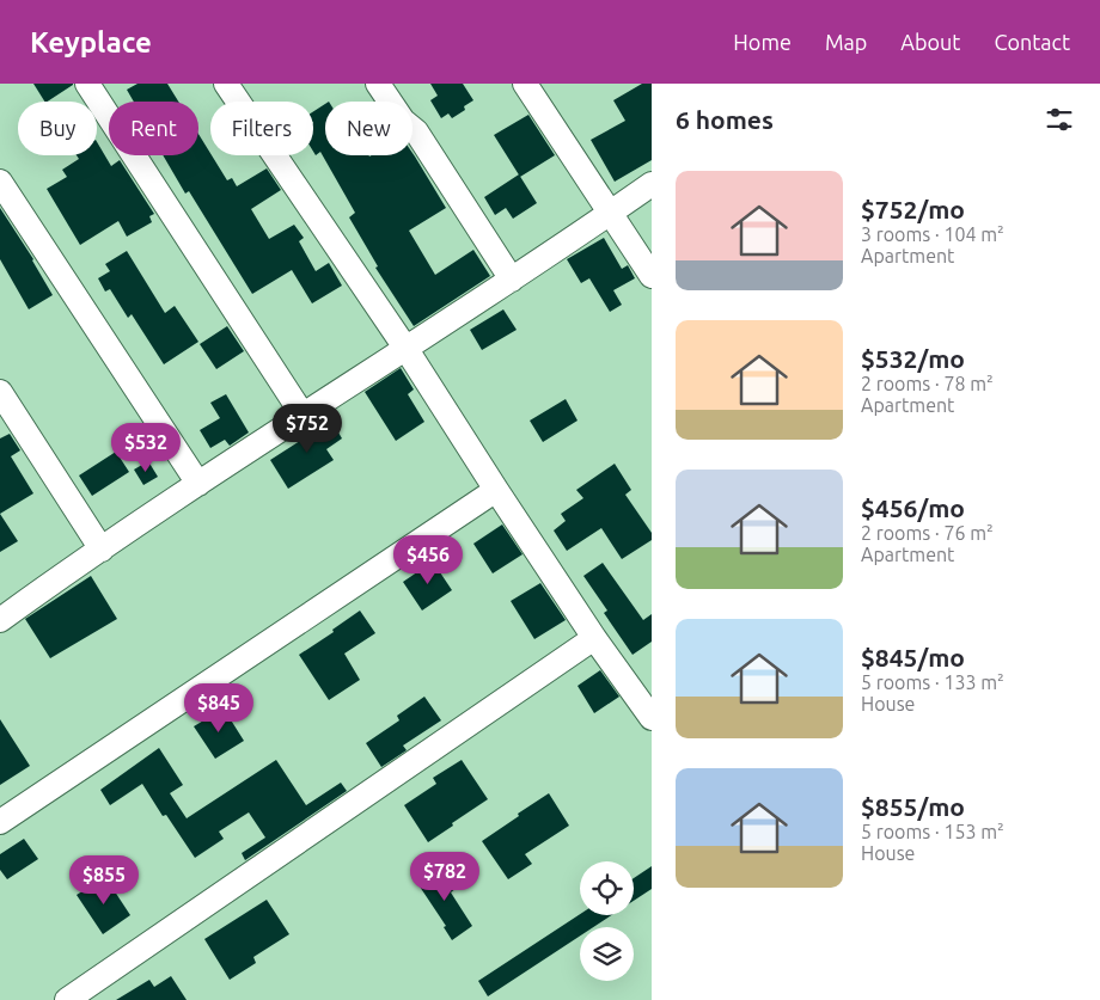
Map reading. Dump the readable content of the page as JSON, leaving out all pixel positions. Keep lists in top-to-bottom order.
{
  "page": {
    "header": "Keyplace",
    "nav": [
      "Home",
      "Map",
      "About",
      "Contact"
    ],
    "heading": "6 homes",
    "chip": [
      "Buy",
      "Rent",
      "Filters",
      "New"
    ],
    "list": [
      {
        "name": "$752/mo",
        "note": "3 rooms · 104 m² · Apartment"
      },
      {
        "name": "$532/mo",
        "note": "2 rooms · 78 m² · Apartment"
      },
      {
        "name": "$456/mo",
        "note": "2 rooms · 76 m² · Apartment"
      },
      {
        "name": "$845/mo",
        "note": "5 rooms · 133 m² · House"
      },
      {
        "name": "$855/mo",
        "note": "5 rooms · 153 m² · House"
      }
    ],
    "price": [
      "$752",
      "$532",
      "$456",
      "$845",
      "$782",
      "$855"
    ]
  }
}
